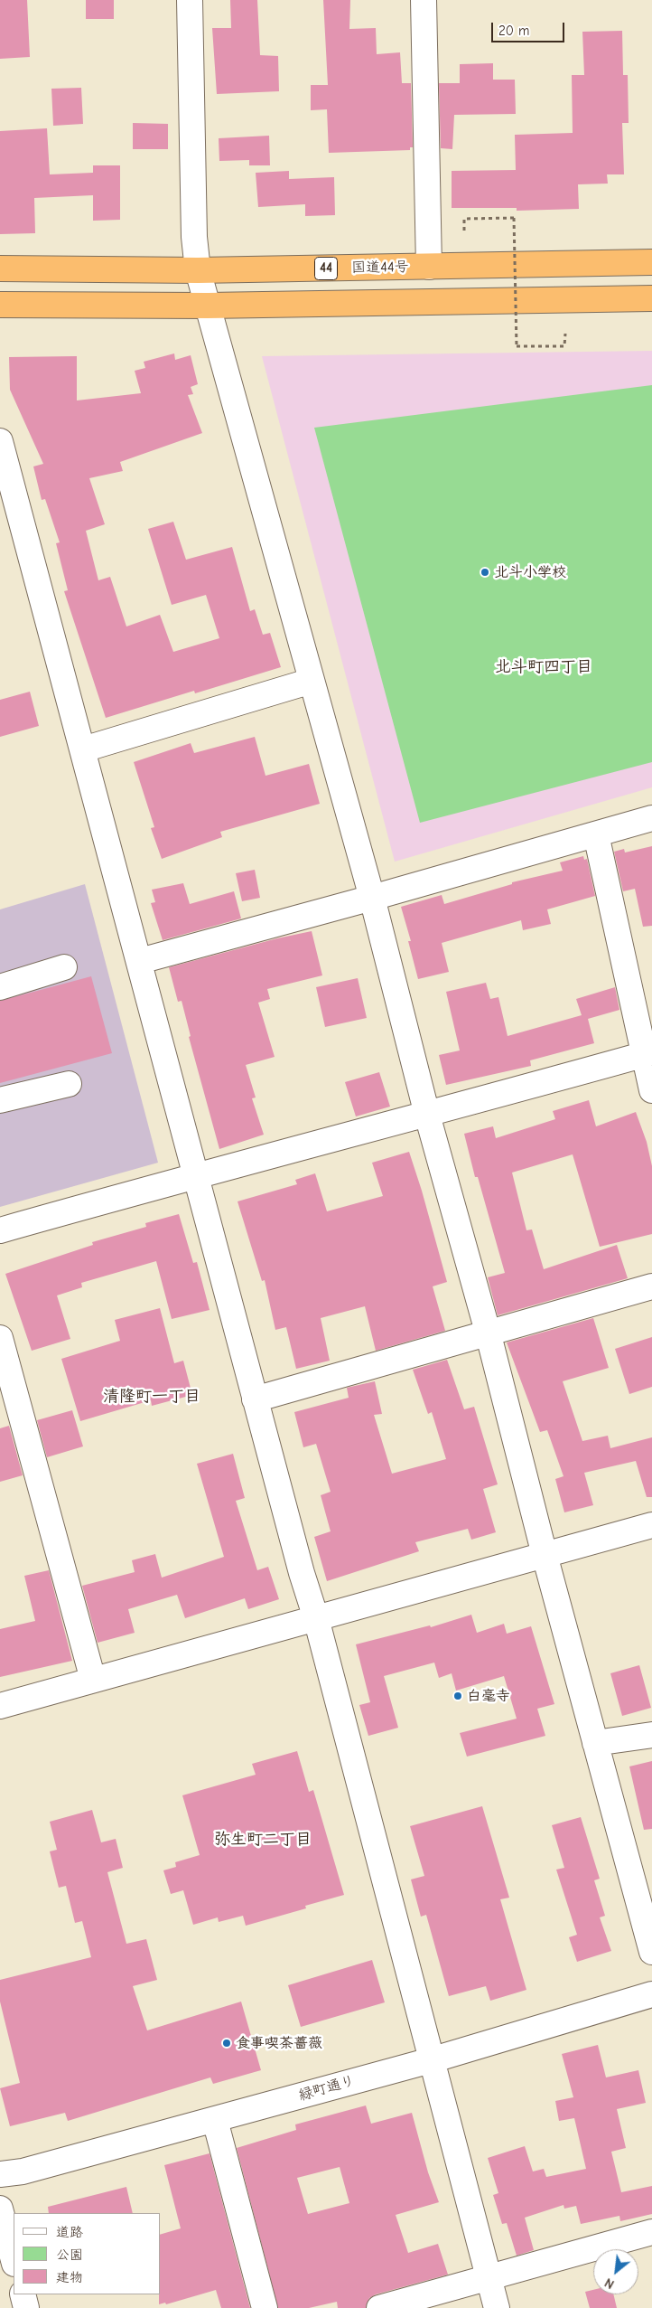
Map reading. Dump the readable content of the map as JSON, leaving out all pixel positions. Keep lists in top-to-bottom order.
{
  "streets": {
    "highway": ["国道44号", "44"],
    "street": ["緑町通り"]
  },
  "districts": ["北斗町四丁目", "清隆町一丁目", "弥生町二丁目"],
  "places": ["北斗小学校", "白毫寺", "食事喫茶薔薇"],
  "legend": ["道路", "公園", "建物"],
  "scale_bar": "20 m",
  "north": "bottom left"
}
